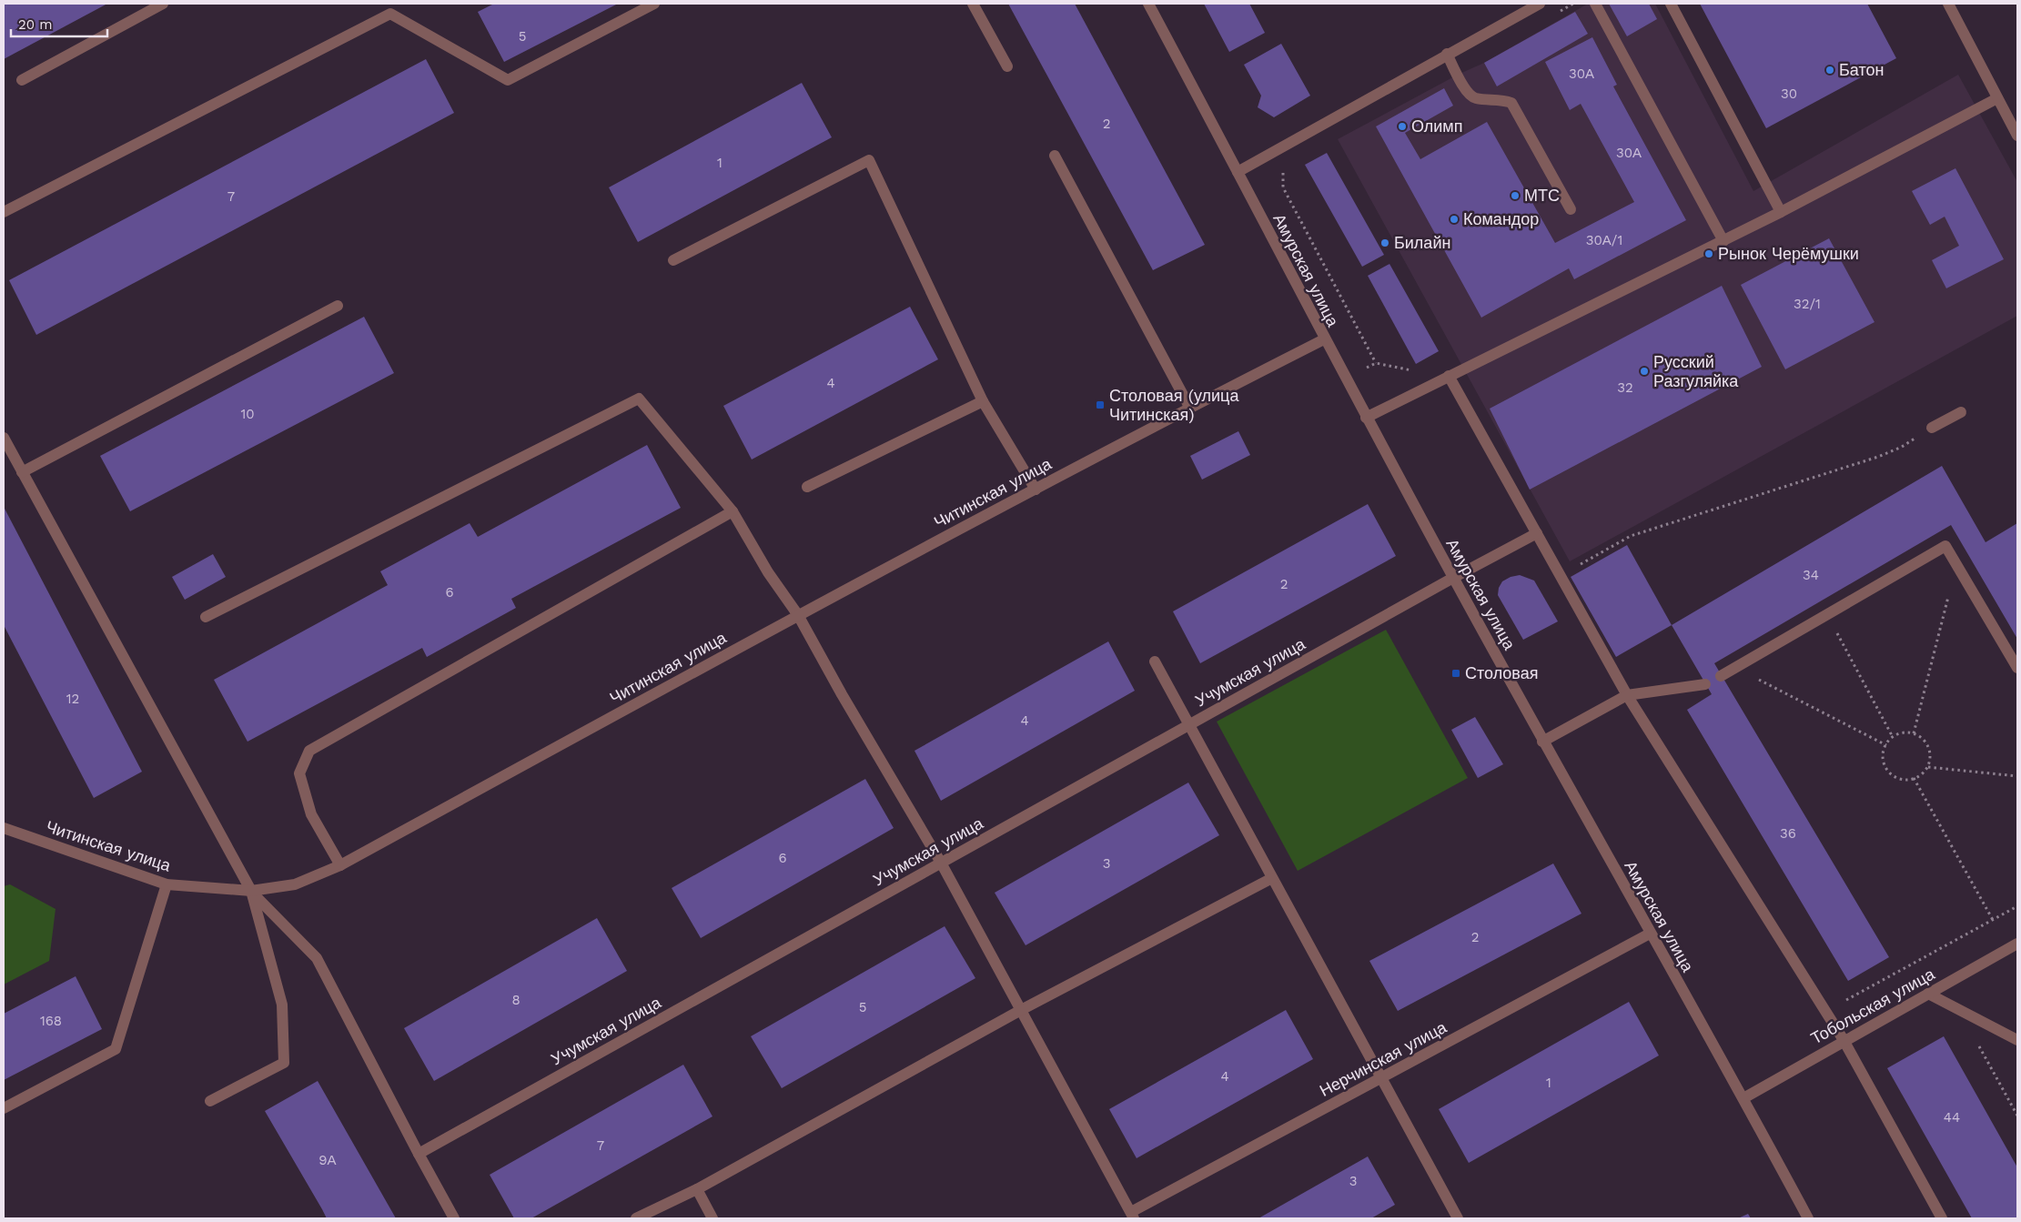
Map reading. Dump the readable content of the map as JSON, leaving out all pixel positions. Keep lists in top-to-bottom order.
{
  "streets": {
    "street": [
      "Амурская улица",
      "Читинская улица",
      "Учумская улица",
      "Тобольская улица",
      "Нерчинская улица"
    ]
  },
  "crossings": [
    ["Амурская улица", "Читинская улица"],
    ["Амурская улица", "Учумская улица"],
    ["Амурская улица", "Тобольская улица"],
    ["Амурская улица", "Нерчинская улица"]
  ],
  "places": {
    "other": [
      "Батон",
      "Олимп",
      "МТС",
      "Командор",
      "Билайн",
      "Рынок Черёмушки",
      "Русский Разгуляйка"
    ],
    "transit": ["Столовая (улица Читинская)", "Столовая"]
  },
  "house_numbers": [
    "5",
    "30А",
    "30",
    "2",
    "30А",
    "1",
    "7",
    "30А/1",
    "32/1",
    "4",
    "32",
    "10",
    "34",
    "2",
    "6",
    "12",
    "4",
    "36",
    "6",
    "3",
    "2",
    "8",
    "5",
    "168",
    "4",
    "1",
    "44",
    "7",
    "9А",
    "3"
  ],
  "scale_bar": "20 m"
}
